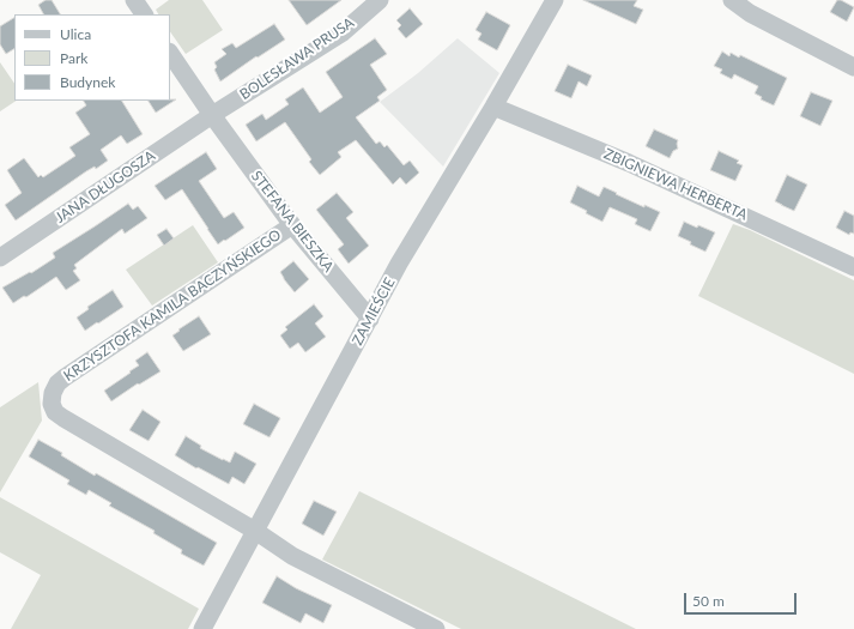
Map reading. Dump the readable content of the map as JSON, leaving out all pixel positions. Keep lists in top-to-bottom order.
{
  "streets": {
    "street": [
      "BOLESŁAWA PRUSA",
      "ZBIGNIEWA HERBERTA",
      "JANA DŁUGOSZA",
      "STEFANA BIESZKA",
      "KRZYSZTOFA KAMILA BACZYŃSKIEGO",
      "ZAMIEŚCIE"
    ]
  },
  "crossings": [
    ["BOLESŁAWA PRUSA", "JANA DŁUGOSZA"],
    ["BOLESŁAWA PRUSA", "STEFANA BIESZKA"],
    ["ZBIGNIEWA HERBERTA", "ZAMIEŚCIE"],
    ["JANA DŁUGOSZA", "STEFANA BIESZKA"],
    ["STEFANA BIESZKA", "KRZYSZTOFA KAMILA BACZYŃSKIEGO"],
    ["STEFANA BIESZKA", "ZAMIEŚCIE"],
    ["KRZYSZTOFA KAMILA BACZYŃSKIEGO", "ZAMIEŚCIE"]
  ],
  "legend": ["Ulica", "Park", "Budynek"],
  "scale_bar": "50 m"
}
